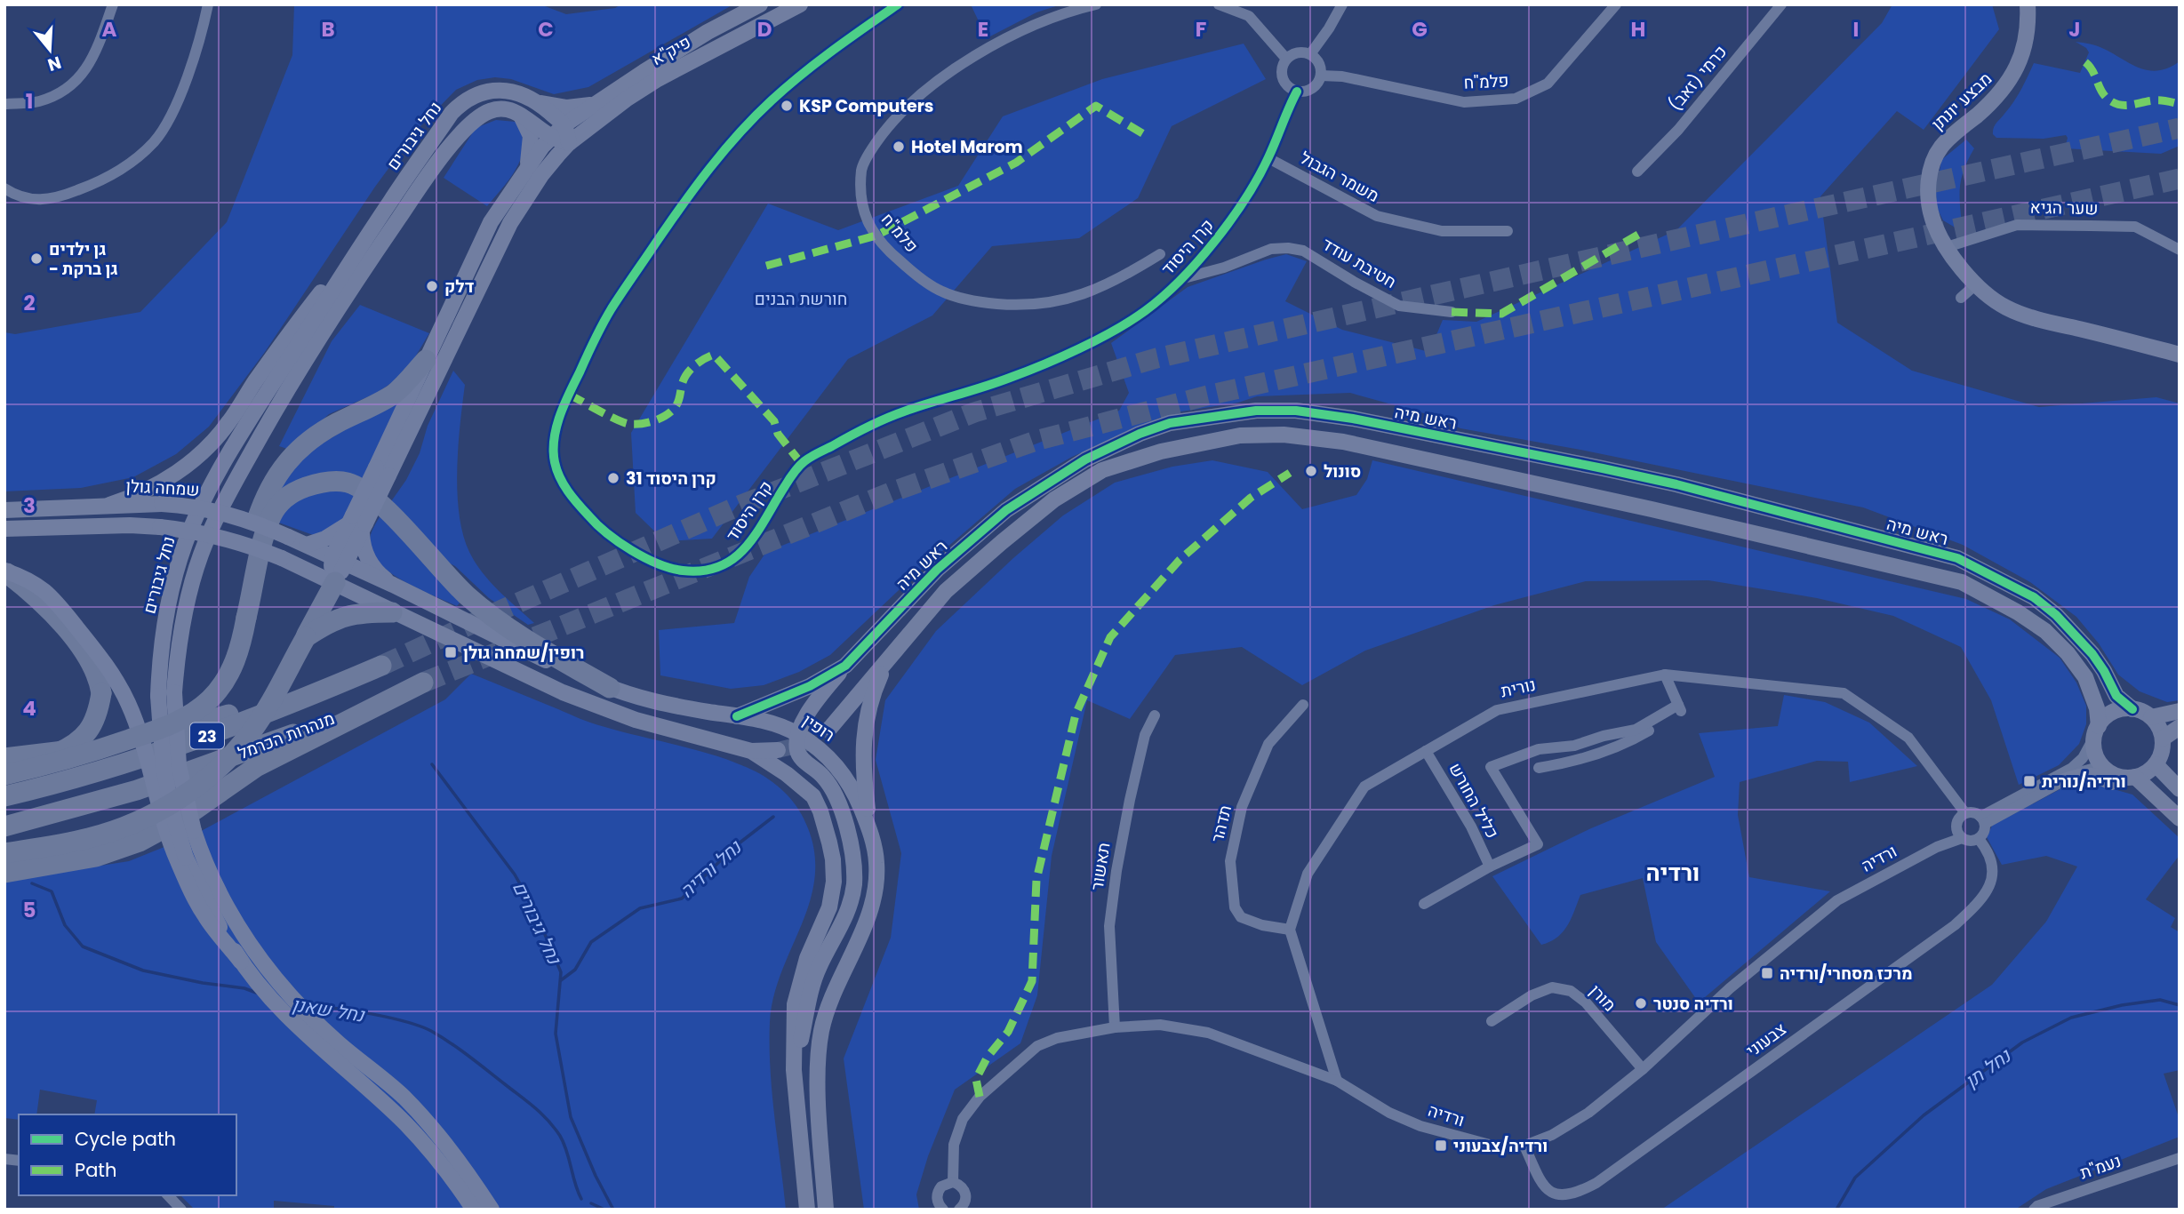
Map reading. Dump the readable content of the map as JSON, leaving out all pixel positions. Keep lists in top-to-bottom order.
{
  "streets": {
    "highway": ["23", "מנהרות הכרמל"],
    "street": [
      "פיק\"א",
      "כרמי (זאב)",
      "פלמ\"ח",
      "מבצע יונתן",
      "נחל גיבורים",
      "משמר הגבול",
      "שער הגיא",
      "קרן היסוד",
      "חטיבת עודד",
      "ראש מיה",
      "שמחה גולן",
      "נורית",
      "רופין",
      "כליל החורש",
      "תדהר",
      "ורדיה",
      "תאשור",
      "מורן",
      "צבעוני",
      "נעמ\"ת"
    ]
  },
  "crossings": [
    ["פיק\"א", "נחל גיבורים"],
    ["פלמ\"ח", "קרן היסוד"],
    ["מבצע יונתן", "שער הגיא"],
    ["משמר הגבול", "קרן היסוד"],
    ["קרן היסוד", "חטיבת עודד"],
    ["ראש מיה", "רופין"],
    ["שמחה גולן", "רופין"],
    ["נורית", "כליל החורש"],
    ["נורית", "תדהר"],
    ["נורית", "ורדיה"],
    ["נורית", "צבעוני"],
    ["ורדיה", "תאשור"],
    ["ורדיה", "מורן"],
    ["ורדיה", "צבעוני"]
  ],
  "districts": ["ורדיה"],
  "water": [
    "נחל ורדיה",
    "נחל גיבורים",
    "נחל שאנן",
    "נחל תן"
  ],
  "parks": ["חורשת הבנים"],
  "places": {
    "other": [
      "KSP Computers",
      "Hotel Marom",
      "גן ילדים - גן ברקת",
      "דלק",
      "סונול",
      "קרן היסוד 31",
      "ורדיה סנטר"
    ],
    "transit": [
      "רופין/שמחה גולן",
      "ורדיה/נורית",
      "מרכז מסחרי/ורדיה",
      "ורדיה/צבעוני"
    ]
  },
  "legend": ["Cycle path", "Path"],
  "north": "bottom",
  "grid": {
    "columns": [
      "A",
      "B",
      "C",
      "D",
      "E",
      "F",
      "G",
      "H",
      "I",
      "J"
    ],
    "rows": [
      "1",
      "2",
      "3",
      "4",
      "5"
    ]
  }
}
